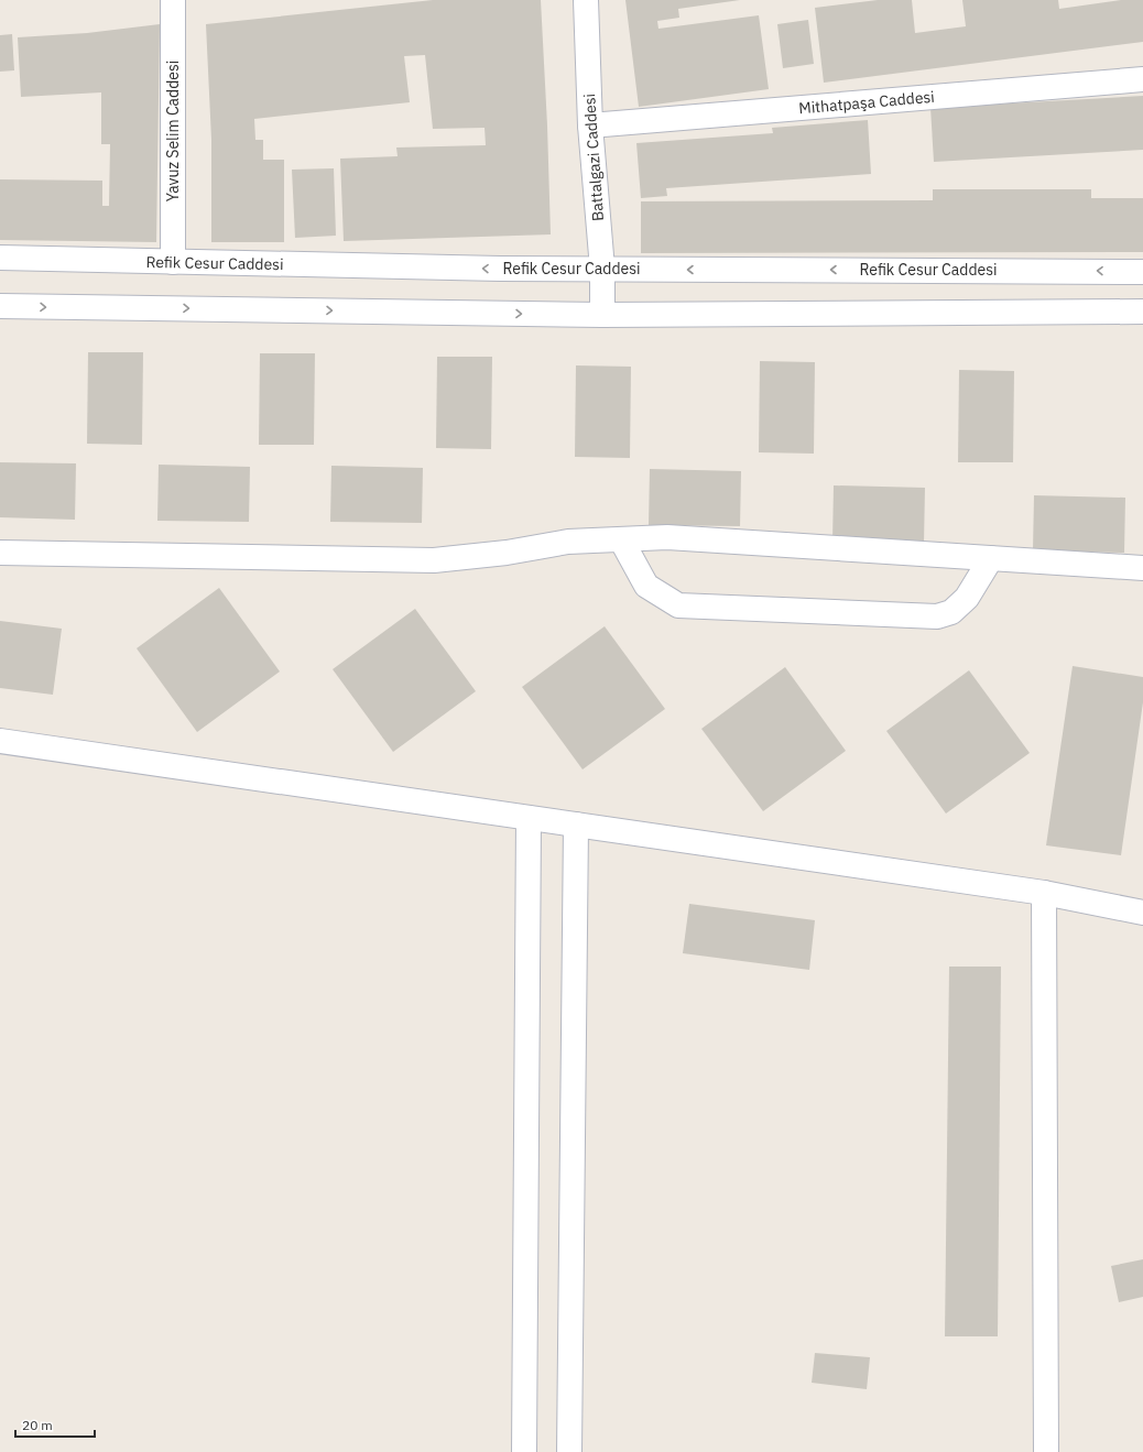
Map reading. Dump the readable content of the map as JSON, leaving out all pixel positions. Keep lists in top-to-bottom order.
{
  "streets": {
    "street": [
      "Mithatpaşa Caddesi",
      "Yavuz Selim Caddesi",
      "Battalgazi Caddesi",
      "Refik Cesur Caddesi"
    ]
  },
  "crossings": [
    ["Mithatpaşa Caddesi", "Battalgazi Caddesi"],
    ["Yavuz Selim Caddesi", "Refik Cesur Caddesi"],
    ["Battalgazi Caddesi", "Refik Cesur Caddesi"]
  ],
  "scale_bar": "20 m"
}
